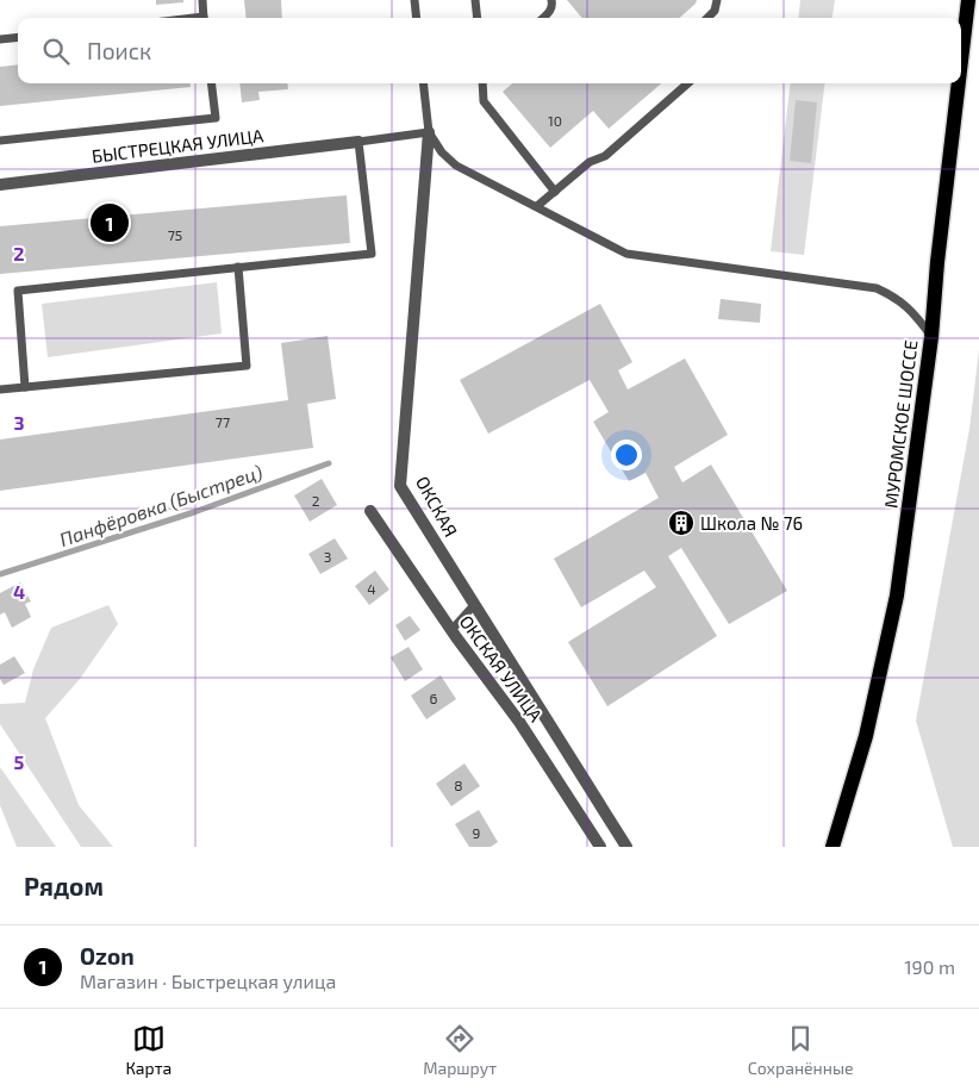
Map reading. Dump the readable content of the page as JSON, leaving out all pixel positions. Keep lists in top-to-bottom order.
{
  "streets": {
    "main road": ["МУРОМСКОЕ ШОССЕ"],
    "street": ["БЫСТРЕЦКАЯ УЛИЦА", "ОКСКАЯ", "ОКСКАЯ УЛИЦА"]
  },
  "water": ["Панфёровка (Быстрец)"],
  "places": {
    "building": ["Школа № 76"]
  },
  "house_numbers": [
    "10",
    "75",
    "77",
    "2",
    "3",
    "4",
    "6",
    "8",
    "9"
  ],
  "page": {
    "search": "Поиск",
    "pins": "1",
    "heading": "Рядом",
    "list": [
      {
        "mark": "1",
        "name": "Ozon",
        "note": "Магазин · Быстрецкая улица",
        "value": "190 m"
      }
    ],
    "nav": ["Карта", "Маршрут", "Сохранённые"]
  },
  "grid": {
    "rows": [
      "2",
      "3",
      "4",
      "5"
    ]
  }
}
